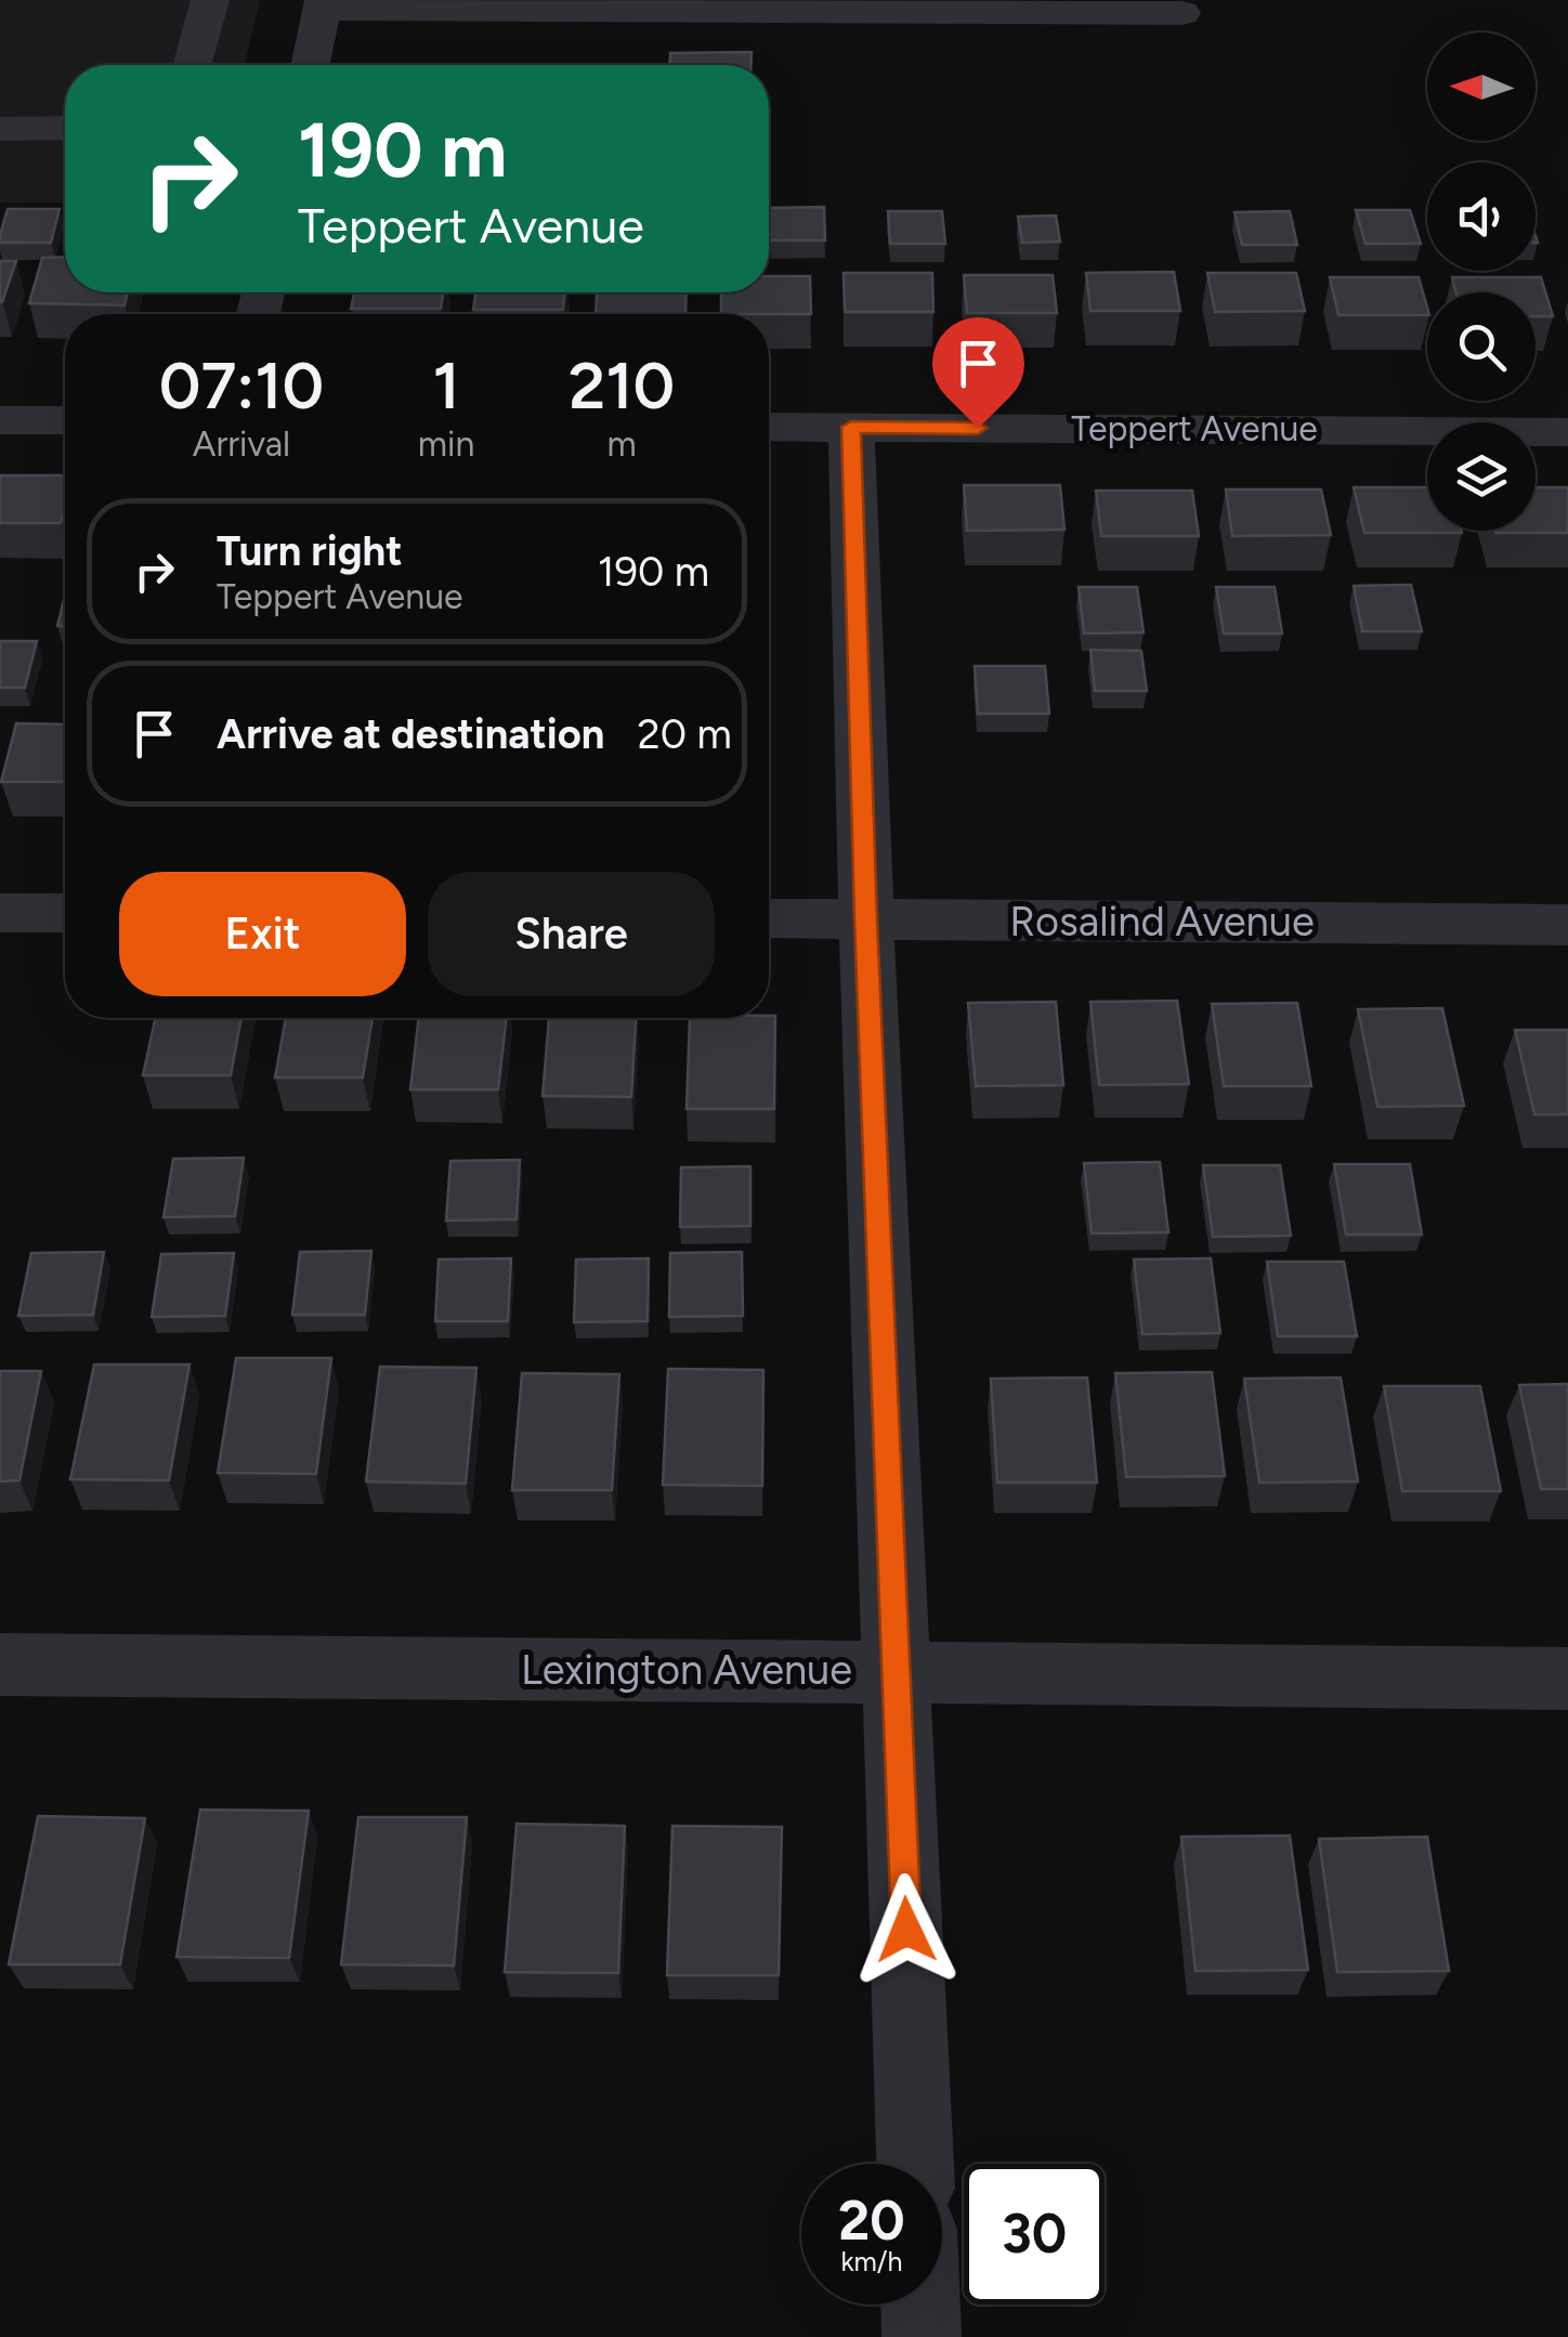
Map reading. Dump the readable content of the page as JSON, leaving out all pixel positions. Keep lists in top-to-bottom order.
{
  "streets": {
    "street": ["Teppert Avenue", "Rosalind Avenue", "Lexington Avenue"]
  },
  "north": "left",
  "page": {
    "turn": ["190 m", "Teppert Avenue"],
    "eta": [
      "07:10",
      "Arrival",
      "1",
      "min",
      "210",
      "m"
    ],
    "list": [
      {
        "name": "Turn right",
        "note": "Teppert Avenue",
        "value": "190 m"
      },
      {
        "name": "Arrive at destination",
        "value": "20 m"
      }
    ],
    "buttons": ["Exit", "Share"],
    "speed": "20 km/h",
    "limit": "30"
  }
}
